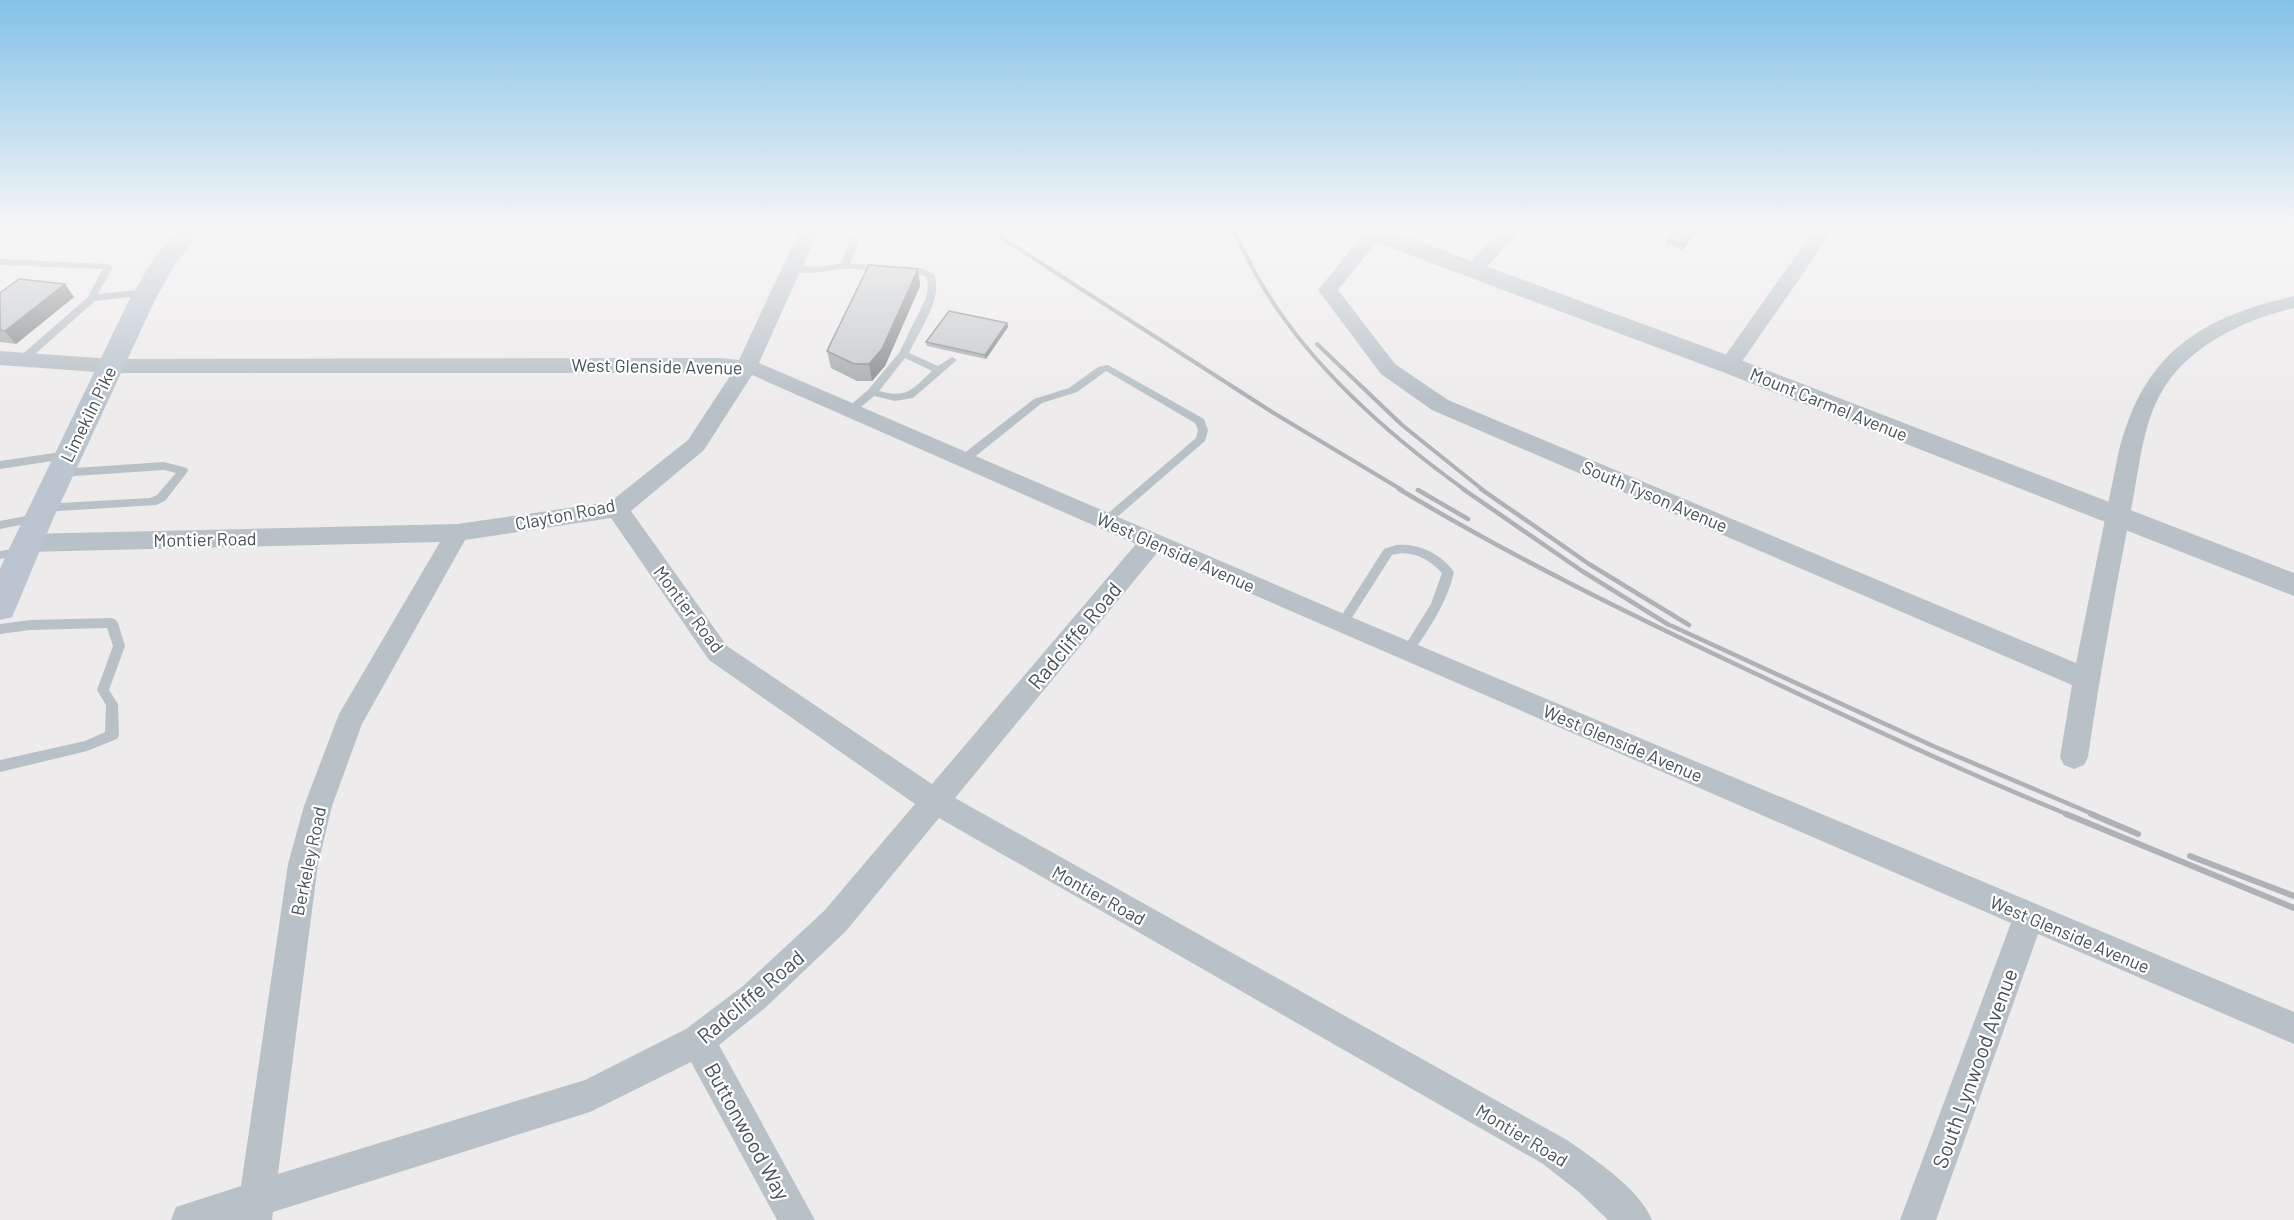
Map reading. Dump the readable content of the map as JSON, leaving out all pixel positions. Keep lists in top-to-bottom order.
{
  "streets": {
    "main road": ["Limekiln Pike"],
    "street": [
      "West Glenside Avenue",
      "Mount Carmel Avenue",
      "South Tyson Avenue",
      "Clayton Road",
      "Montier Road",
      "Radcliffe Road",
      "Berkeley Road",
      "South Lynwood Avenue",
      "Buttonwood Way"
    ]
  },
  "crossings": [
    ["West Glenside Avenue", "Limekiln Pike"],
    ["West Glenside Avenue", "Clayton Road"],
    ["West Glenside Avenue", "Radcliffe Road"],
    ["West Glenside Avenue", "South Lynwood Avenue"],
    ["Limekiln Pike", "Montier Road"],
    ["Clayton Road", "Montier Road"],
    ["Clayton Road", "Berkeley Road"],
    ["Montier Road", "Radcliffe Road"],
    ["Montier Road", "Berkeley Road"],
    ["Radcliffe Road", "Berkeley Road"],
    ["Radcliffe Road", "Buttonwood Way"]
  ]
}
